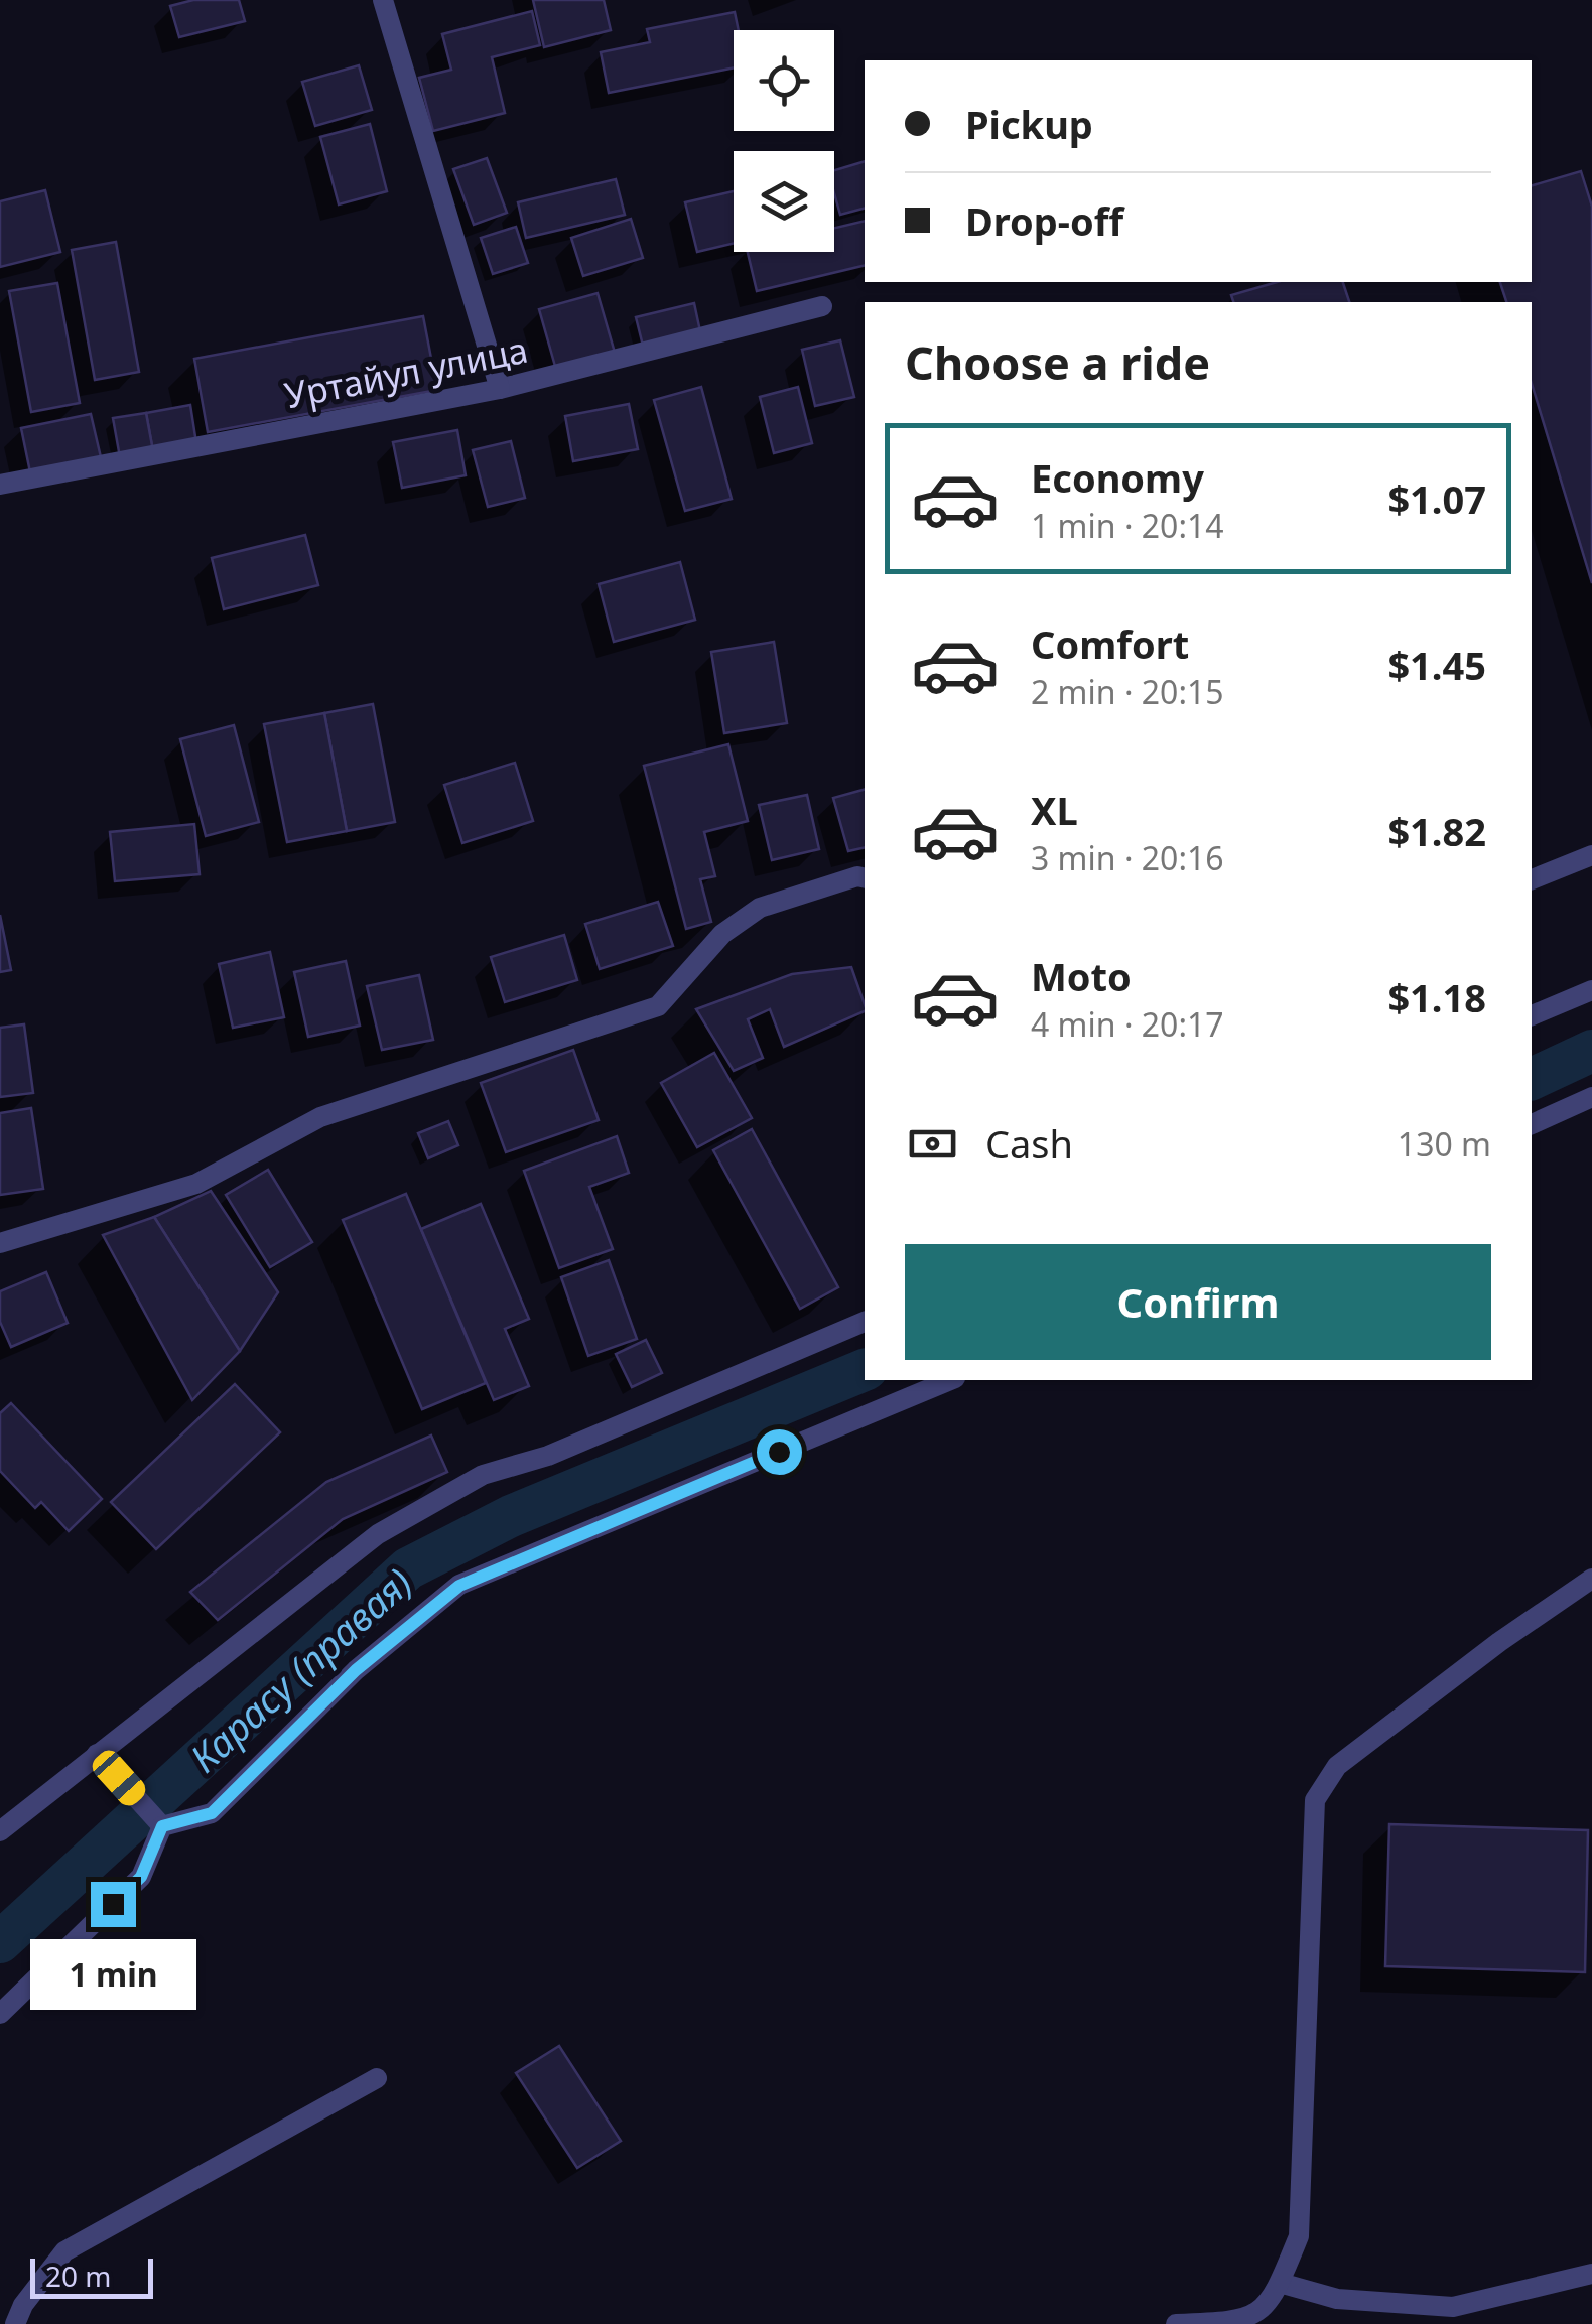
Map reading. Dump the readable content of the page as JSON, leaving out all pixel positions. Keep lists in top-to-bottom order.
{
  "streets": {
    "street": ["Уртайул улица"]
  },
  "water": ["Карасу (правая)"],
  "scale_bar": "20 m",
  "page": {
    "banner": ["Pickup", "Drop-off"],
    "heading": "Choose a ride",
    "list": [
      {
        "name": "Economy",
        "note": "1 min · 20:14",
        "value": "$1.07"
      },
      {
        "name": "Comfort",
        "note": "2 min · 20:15",
        "value": "$1.45"
      },
      {
        "name": "XL",
        "note": "3 min · 20:16",
        "value": "$1.82"
      },
      {
        "name": "Moto",
        "note": "4 min · 20:17",
        "value": "$1.18"
      }
    ],
    "pay": ["Cash", "130 m"],
    "buttons": "Confirm",
    "bubble": "1 min",
    "scale": "20 m"
  }
}
